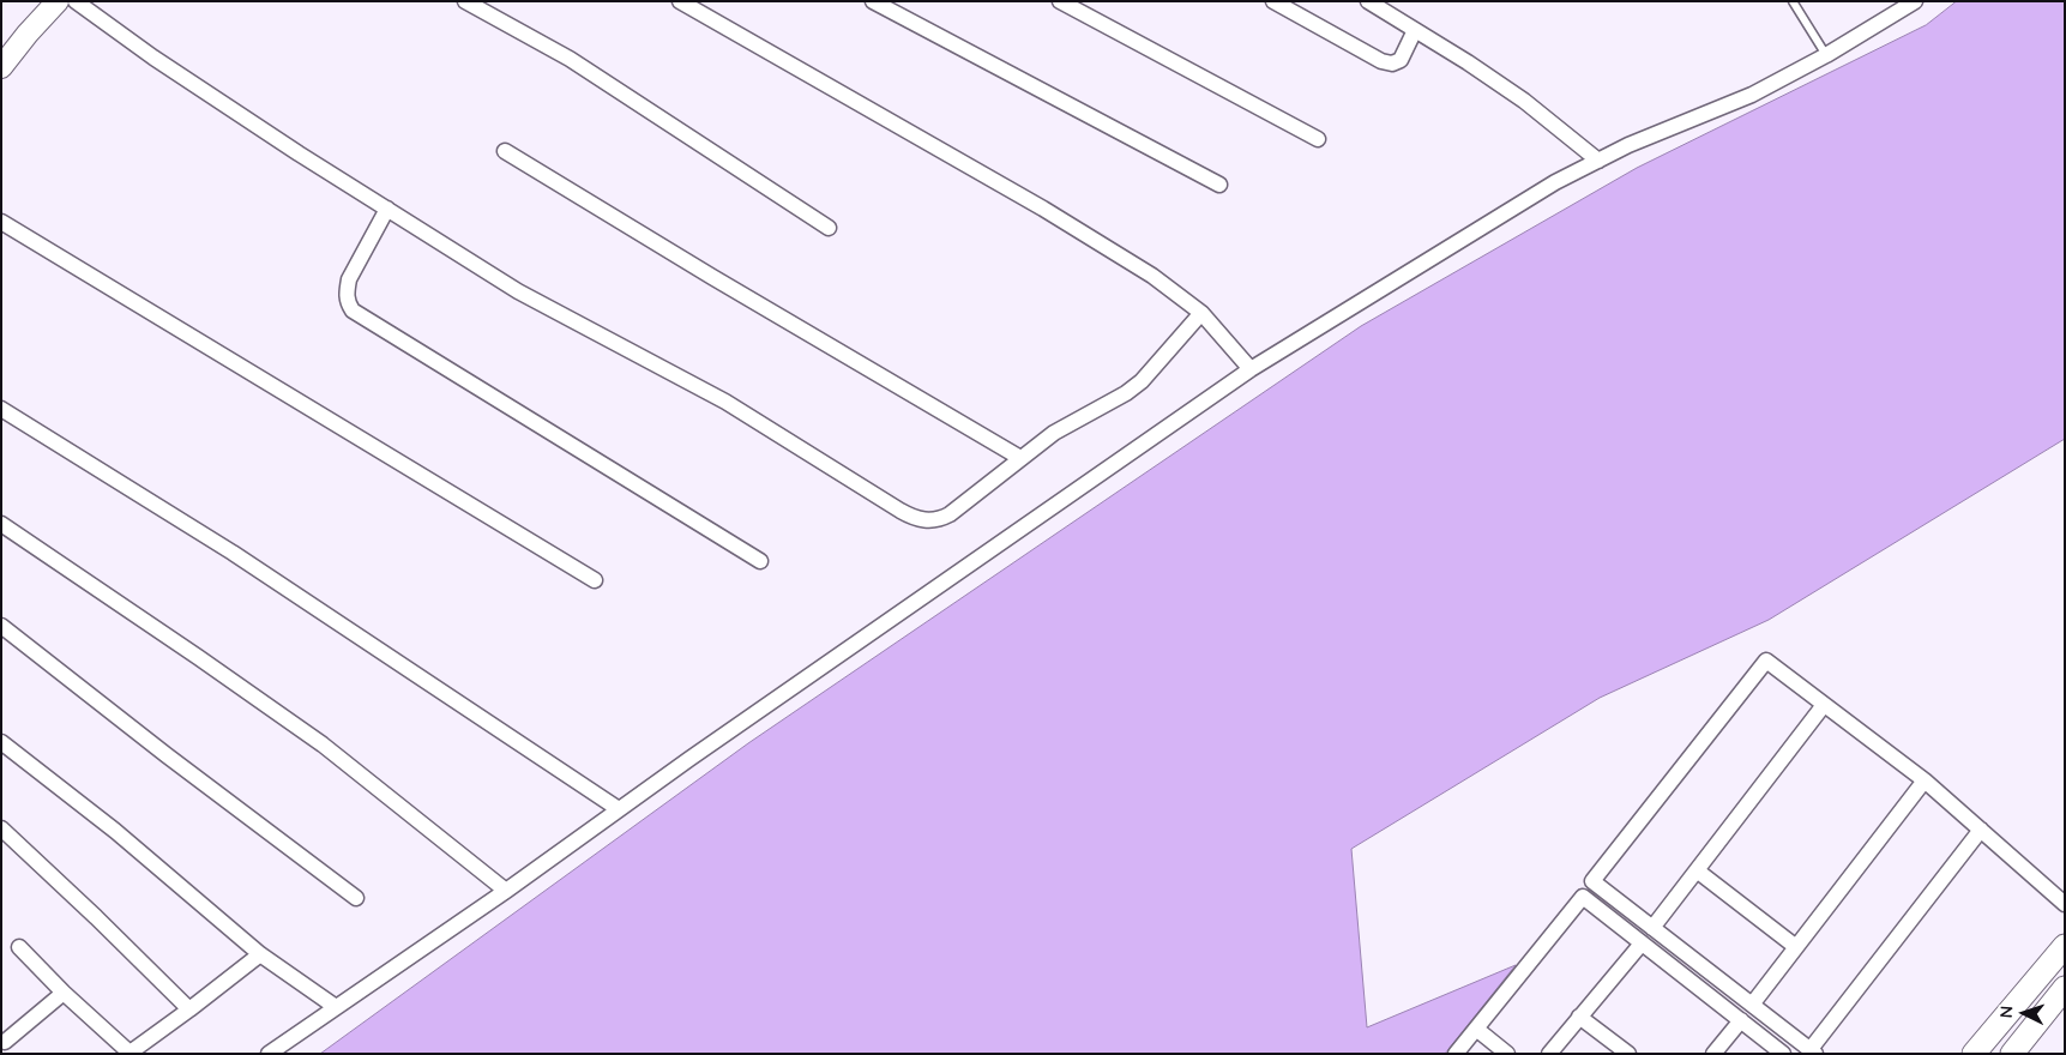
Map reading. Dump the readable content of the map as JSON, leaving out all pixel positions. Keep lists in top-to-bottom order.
{
  "north": "left"
}
